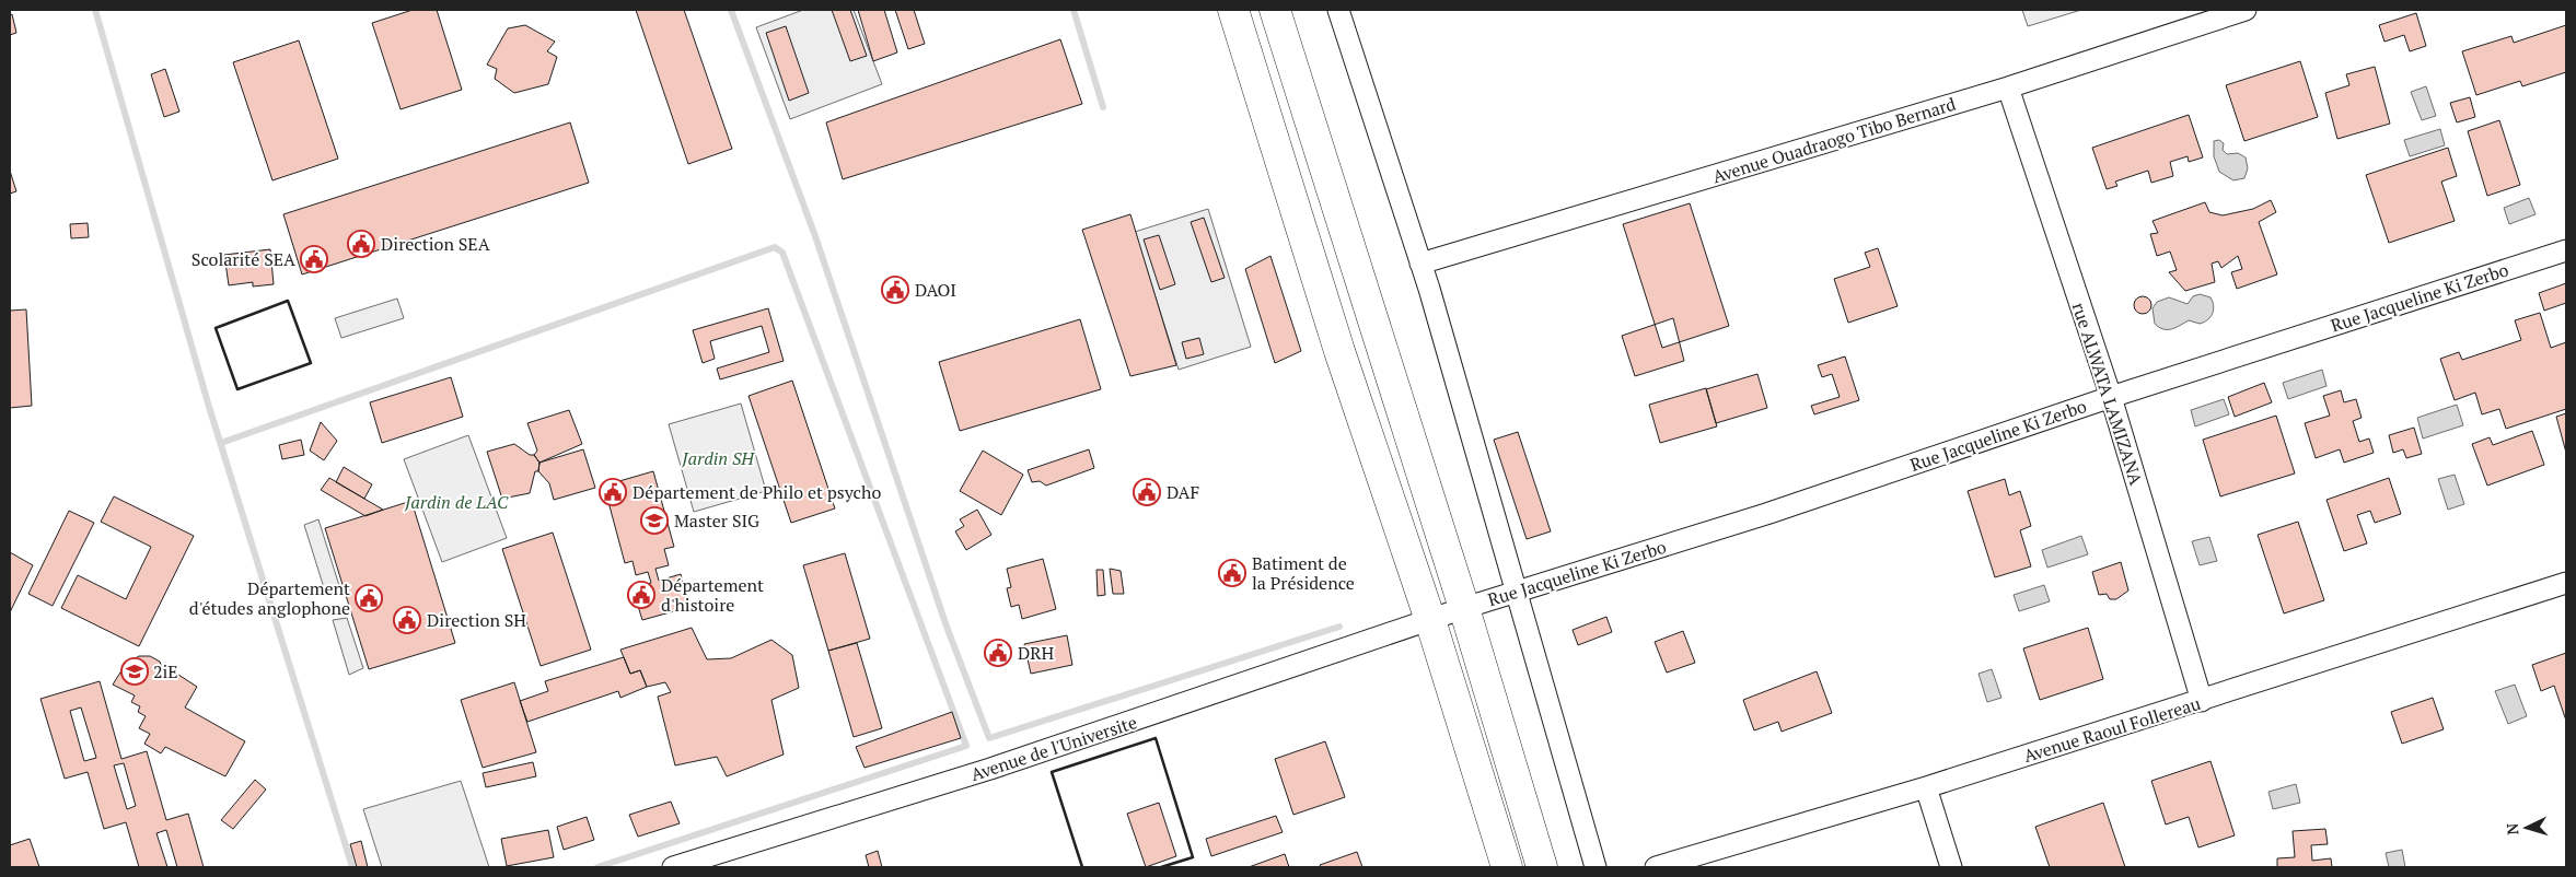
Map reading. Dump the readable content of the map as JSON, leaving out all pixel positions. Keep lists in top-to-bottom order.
{
  "streets": {
    "street": [
      "Avenue Ouadraogo Tibo Bernard",
      "Rue Jacqueline Ki Zerbo",
      "rue ALWATA LAMIZANA",
      "Avenue Raoul Follereau",
      "Avenue de l'Universite"
    ]
  },
  "crossings": [
    ["Avenue Ouadraogo Tibo Bernard", "rue ALWATA LAMIZANA"],
    ["Rue Jacqueline Ki Zerbo", "rue ALWATA LAMIZANA"],
    ["Rue Jacqueline Ki Zerbo", "Avenue de l'Universite"],
    ["rue ALWATA LAMIZANA", "Avenue Raoul Follereau"]
  ],
  "parks": ["Jardin SH", "Jardin de LAC"],
  "places": {
    "public building": [
      "Direction SEA",
      "Scolarité SEA",
      "DAOI",
      "Département de Philo et psycho",
      "DAF",
      "Batiment de la Présidence",
      "Département d'histoire",
      "Département d'études anglophone",
      "Direction SH",
      "DRH"
    ],
    "school or university": ["Master SIG", "2iE"]
  },
  "north": "left"
}
